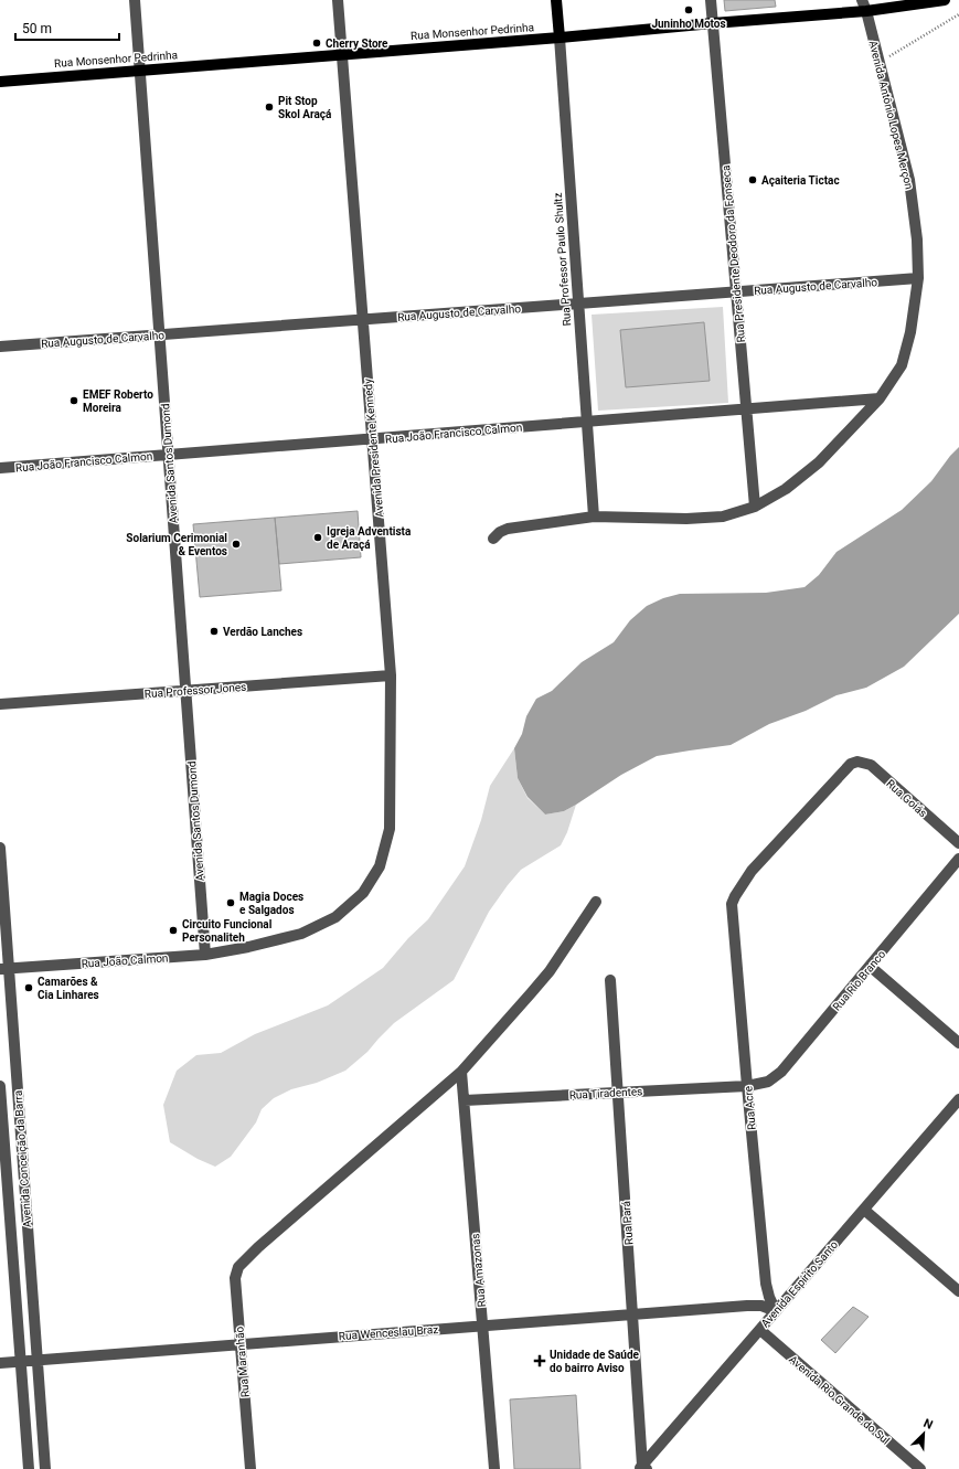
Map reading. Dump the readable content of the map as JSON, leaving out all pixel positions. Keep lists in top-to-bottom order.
{
  "streets": {
    "main road": ["Rua Monsenhor Pedrinha", "Rua Professor Paulo Shultz"],
    "street": [
      "Avenida Antônio Lopes Merçon",
      "Rua Presidente Deodoro da Fonseca",
      "Rua Augusto de Carvalho",
      "Rua João Francisco Calmon",
      "Avenida Presidente Kennedy",
      "Avenida Santos Dumond",
      "Rua Professor Jones",
      "Rua Goiás",
      "Rua João Calmon",
      "Rua Rio Branco",
      "Rua Tiradentes",
      "Rua Acre",
      "Avenida Conceição da Barra",
      "Rua Pará",
      "Rua Amazonas",
      "Avenida Espírito Santo",
      "Rua Wenceslau Braz",
      "Rua Maranhão",
      "Avenida Rio Grande do Sul"
    ]
  },
  "crossings": [
    ["Rua Monsenhor Pedrinha", "Avenida Antônio Lopes Merçon"],
    ["Rua Monsenhor Pedrinha", "Rua Presidente Deodoro da Fonseca"],
    ["Rua Monsenhor Pedrinha", "Rua Professor Paulo Shultz"],
    ["Rua Monsenhor Pedrinha", "Avenida Presidente Kennedy"],
    ["Rua Monsenhor Pedrinha", "Avenida Santos Dumond"],
    ["Avenida Antônio Lopes Merçon", "Rua Presidente Deodoro da Fonseca"],
    ["Avenida Antônio Lopes Merçon", "Rua Professor Paulo Shultz"],
    ["Avenida Antônio Lopes Merçon", "Rua Augusto de Carvalho"],
    ["Avenida Antônio Lopes Merçon", "Rua João Francisco Calmon"],
    ["Rua Presidente Deodoro da Fonseca", "Rua Augusto de Carvalho"],
    ["Rua Presidente Deodoro da Fonseca", "Rua João Francisco Calmon"],
    ["Rua Professor Paulo Shultz", "Rua Augusto de Carvalho"],
    ["Rua Professor Paulo Shultz", "Rua João Francisco Calmon"],
    ["Rua Augusto de Carvalho", "Avenida Presidente Kennedy"],
    ["Rua Augusto de Carvalho", "Avenida Santos Dumond"],
    ["Rua João Francisco Calmon", "Avenida Presidente Kennedy"],
    ["Rua João Francisco Calmon", "Avenida Santos Dumond"],
    ["Avenida Presidente Kennedy", "Rua Professor Jones"],
    ["Avenida Presidente Kennedy", "Rua João Calmon"],
    ["Avenida Santos Dumond", "Rua Professor Jones"],
    ["Avenida Santos Dumond", "Rua João Calmon"],
    ["Rua Goiás", "Rua Acre"],
    ["Rua João Calmon", "Avenida Conceição da Barra"],
    ["Rua Rio Branco", "Rua Tiradentes"],
    ["Rua Rio Branco", "Rua Acre"],
    ["Rua Tiradentes", "Rua Acre"],
    ["Rua Tiradentes", "Rua Pará"],
    ["Rua Tiradentes", "Rua Amazonas"],
    ["Rua Acre", "Avenida Espírito Santo"],
    ["Rua Acre", "Rua Wenceslau Braz"],
    ["Avenida Conceição da Barra", "Rua Wenceslau Braz"],
    ["Rua Pará", "Avenida Espírito Santo"],
    ["Rua Pará", "Rua Wenceslau Braz"],
    ["Rua Amazonas", "Rua Wenceslau Braz"],
    ["Rua Amazonas", "Rua Maranhão"],
    ["Avenida Espírito Santo", "Rua Wenceslau Braz"],
    ["Avenida Espírito Santo", "Avenida Rio Grande do Sul"],
    ["Rua Wenceslau Braz", "Rua Maranhão"]
  ],
  "places": {
    "other": [
      "Juninho Motos",
      "Cherry Store",
      "Pit Stop Skol Araçá",
      "Açaiteria Tictac",
      "EMEF Roberto Moreira",
      "Igreja Adventista de Araçá",
      "Solarium Cerimonial & Eventos",
      "Verdão Lanches",
      "Magia Doces e Salgados",
      "Circuito Funcional Personaliteh",
      "Camarões & Cia Linhares"
    ],
    "health": ["Unidade de Saúde do bairro Aviso"]
  },
  "scale_bar": "50 m",
  "north": "top right"
}
